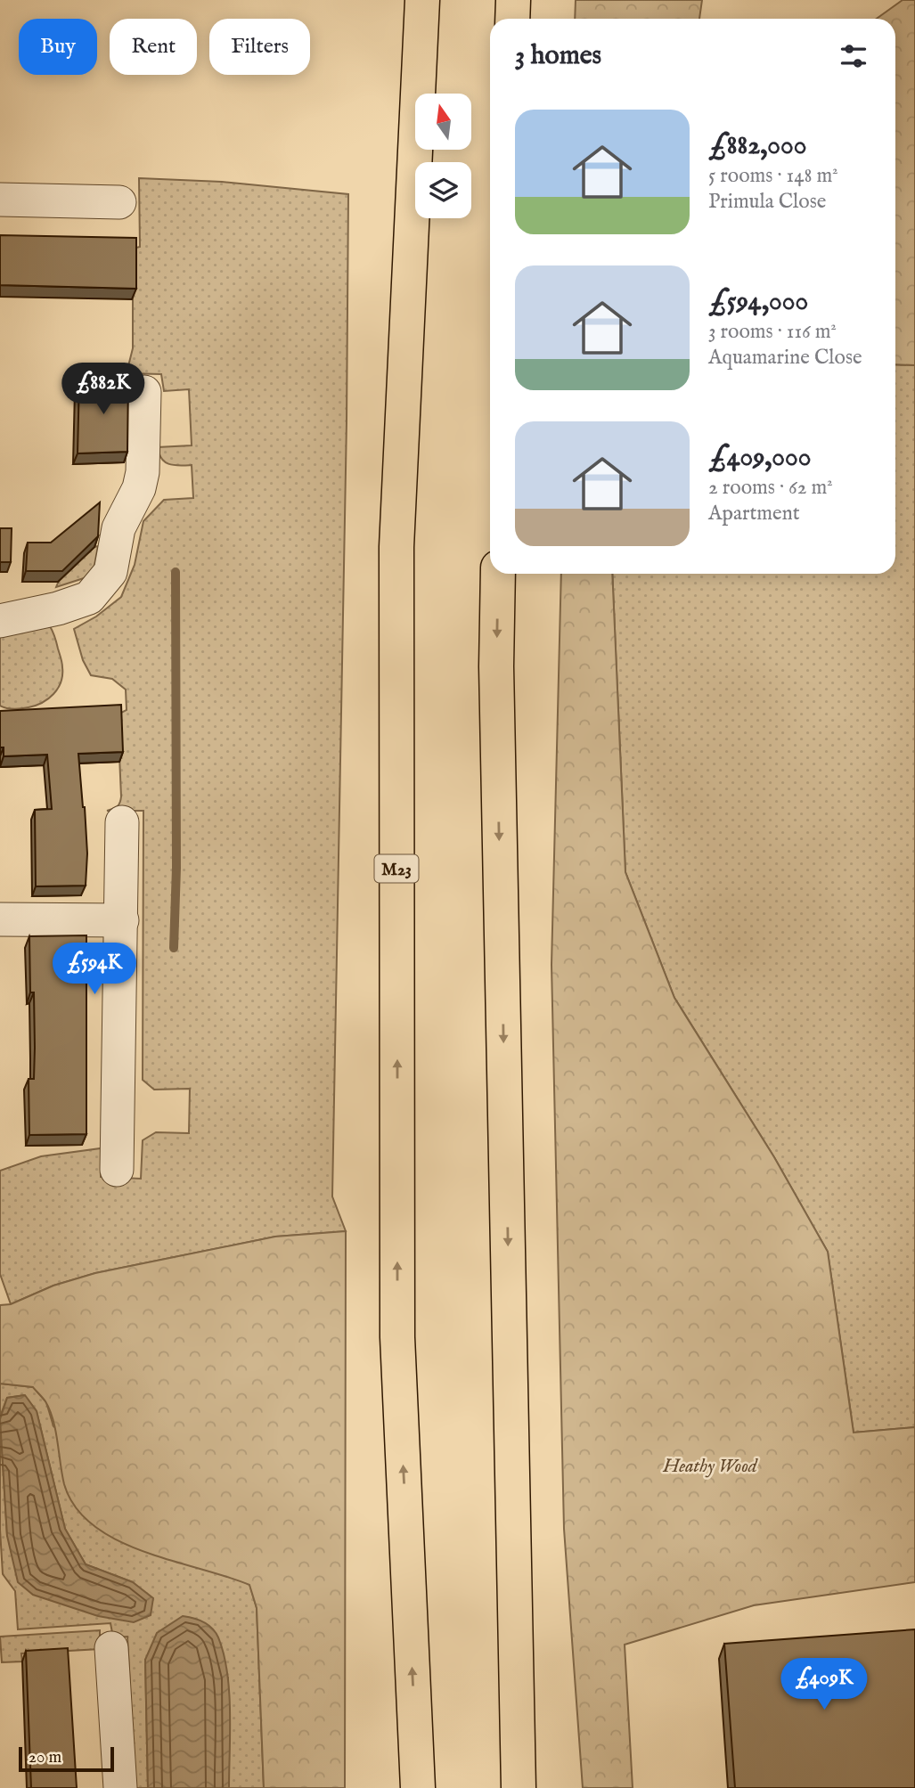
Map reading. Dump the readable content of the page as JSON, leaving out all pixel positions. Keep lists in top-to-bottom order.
{
  "streets": {
    "highway": ["M23"]
  },
  "parks": ["Heathy Wood"],
  "scale_bar": "20 m",
  "north": "top",
  "page": {
    "chip": ["Buy", "Rent", "Filters"],
    "heading": "3 homes",
    "list": [
      {
        "name": "£882,000",
        "note": "5 rooms · 148 m² · Primula Close"
      },
      {
        "name": "£594,000",
        "note": "3 rooms · 116 m² · Aquamarine Close"
      },
      {
        "name": "£409,000",
        "note": "2 rooms · 62 m² · Apartment"
      }
    ],
    "price": ["£882K", "£594K", "£409K"],
    "scale": "20 m"
  }
}
